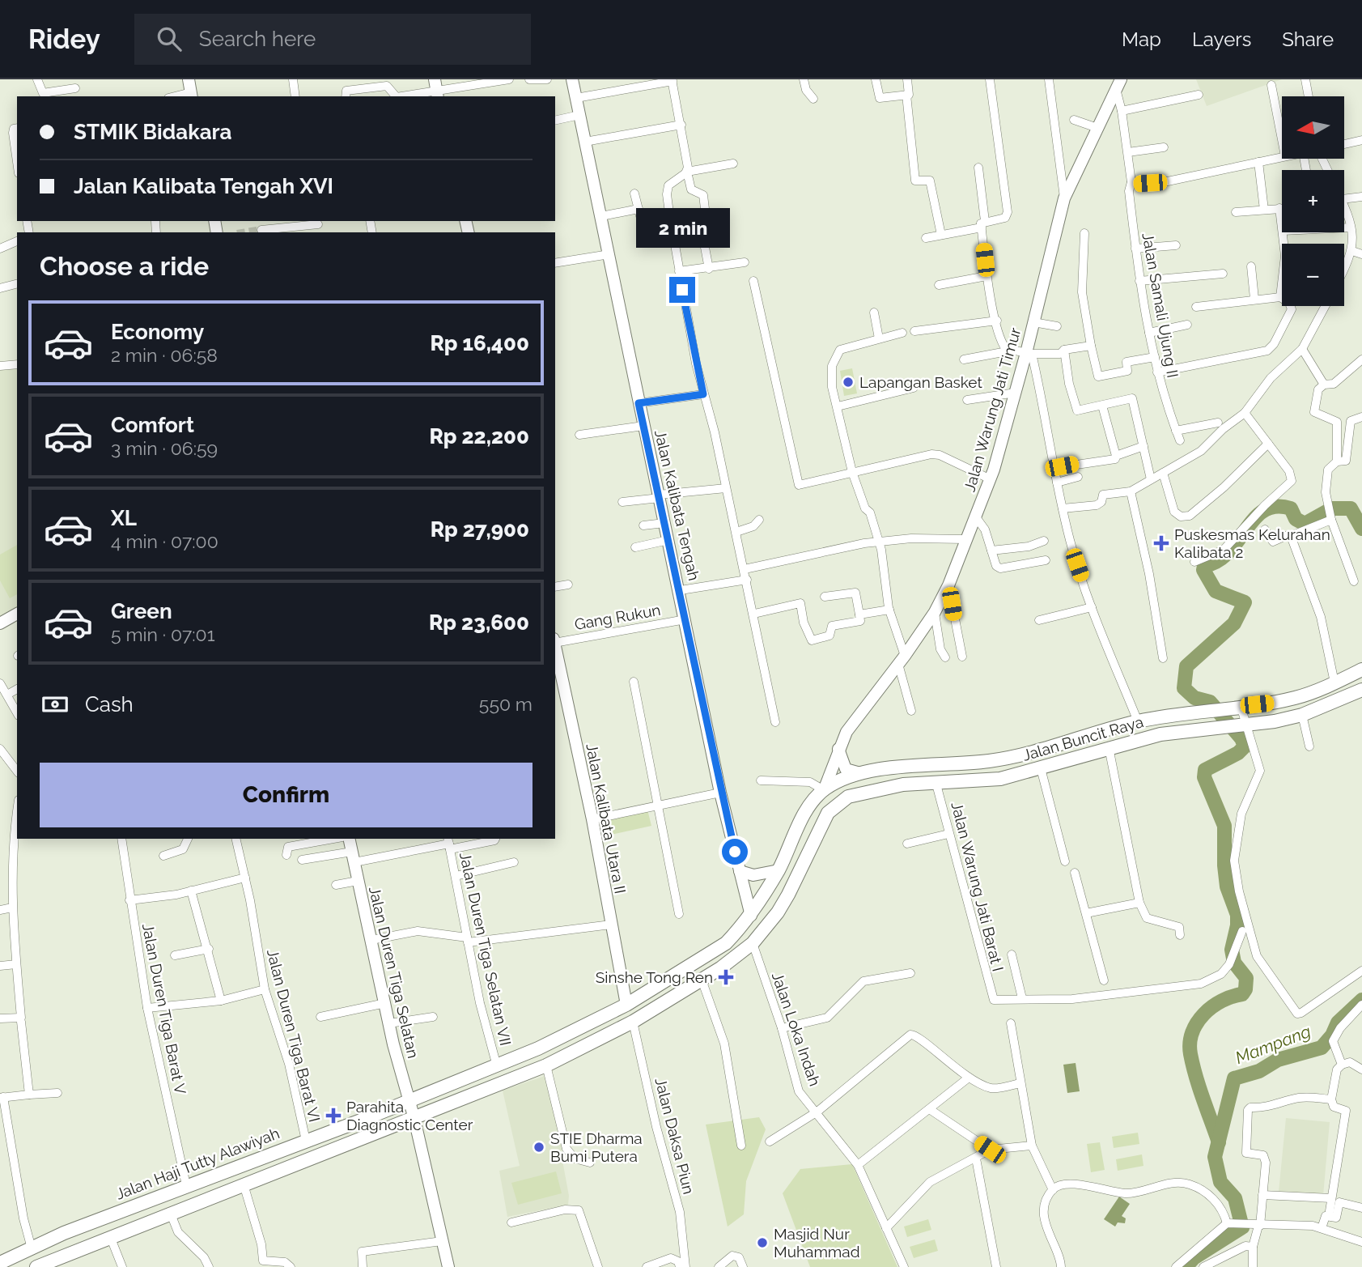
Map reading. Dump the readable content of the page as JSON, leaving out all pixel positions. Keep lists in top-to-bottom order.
{
  "streets": {
    "main road": ["Jalan Buncit Raya", "Jalan Haji Tutty Alawiyah"],
    "street": [
      "Jalan Samali Ujung II",
      "Jalan Warung Jati Timur",
      "Jalan Kalibata Tengah",
      "Gang Rukun",
      "Jalan Kalibata Utara II",
      "Jalan Warung Jati Barat I",
      "Jalan Duren Tiga Selatan VII",
      "Jalan Duren Tiga Selatan",
      "Jalan Duren Tiga Barat V",
      "Jalan Loka Indah",
      "Jalan Duren Tiga Barat VI",
      "Jalan Daksa Piun"
    ]
  },
  "crossings": [
    ["Jalan Samali Ujung II", "Jalan Warung Jati Timur"],
    ["Jalan Warung Jati Timur", "Jalan Buncit Raya"],
    ["Jalan Kalibata Tengah", "Gang Rukun"],
    ["Jalan Buncit Raya", "Jalan Warung Jati Barat I"],
    ["Jalan Buncit Raya", "Jalan Duren Tiga Selatan"],
    ["Jalan Buncit Raya", "Jalan Loka Indah"],
    ["Jalan Buncit Raya", "Jalan Daksa Piun"],
    ["Jalan Buncit Raya", "Jalan Haji Tutty Alawiyah"],
    ["Jalan Duren Tiga Selatan", "Jalan Haji Tutty Alawiyah"],
    ["Jalan Duren Tiga Barat V", "Jalan Haji Tutty Alawiyah"],
    ["Jalan Duren Tiga Barat VI", "Jalan Haji Tutty Alawiyah"]
  ],
  "water": ["Mampang"],
  "places": {
    "other": ["Lapangan Basket", "STIE Dharma Bumi Putera", "Masjid Nur Muhammad"],
    "health": ["Puskesmas Kelurahan Kalibata 2", "Sinshe Tong Ren", "Parahita Diagnostic Center"]
  },
  "north": "left",
  "page": {
    "header": "Ridey",
    "search": "Search here",
    "nav": ["Map", "Layers", "Share"],
    "map_buttons": ["+", "−"],
    "banner": ["STMIK Bidakara", "Jalan Kalibata Tengah XVI"],
    "bubble": "2 min",
    "heading": "Choose a ride",
    "list": [
      {
        "name": "Economy",
        "note": "2 min · 06:58",
        "value": "Rp 16,400"
      },
      {
        "name": "Comfort",
        "note": "3 min · 06:59",
        "value": "Rp 22,200"
      },
      {
        "name": "XL",
        "note": "4 min · 07:00",
        "value": "Rp 27,900"
      },
      {
        "name": "Green",
        "note": "5 min · 07:01",
        "value": "Rp 23,600"
      }
    ],
    "pay": ["Cash", "550 m"],
    "buttons": "Confirm"
  }
}
